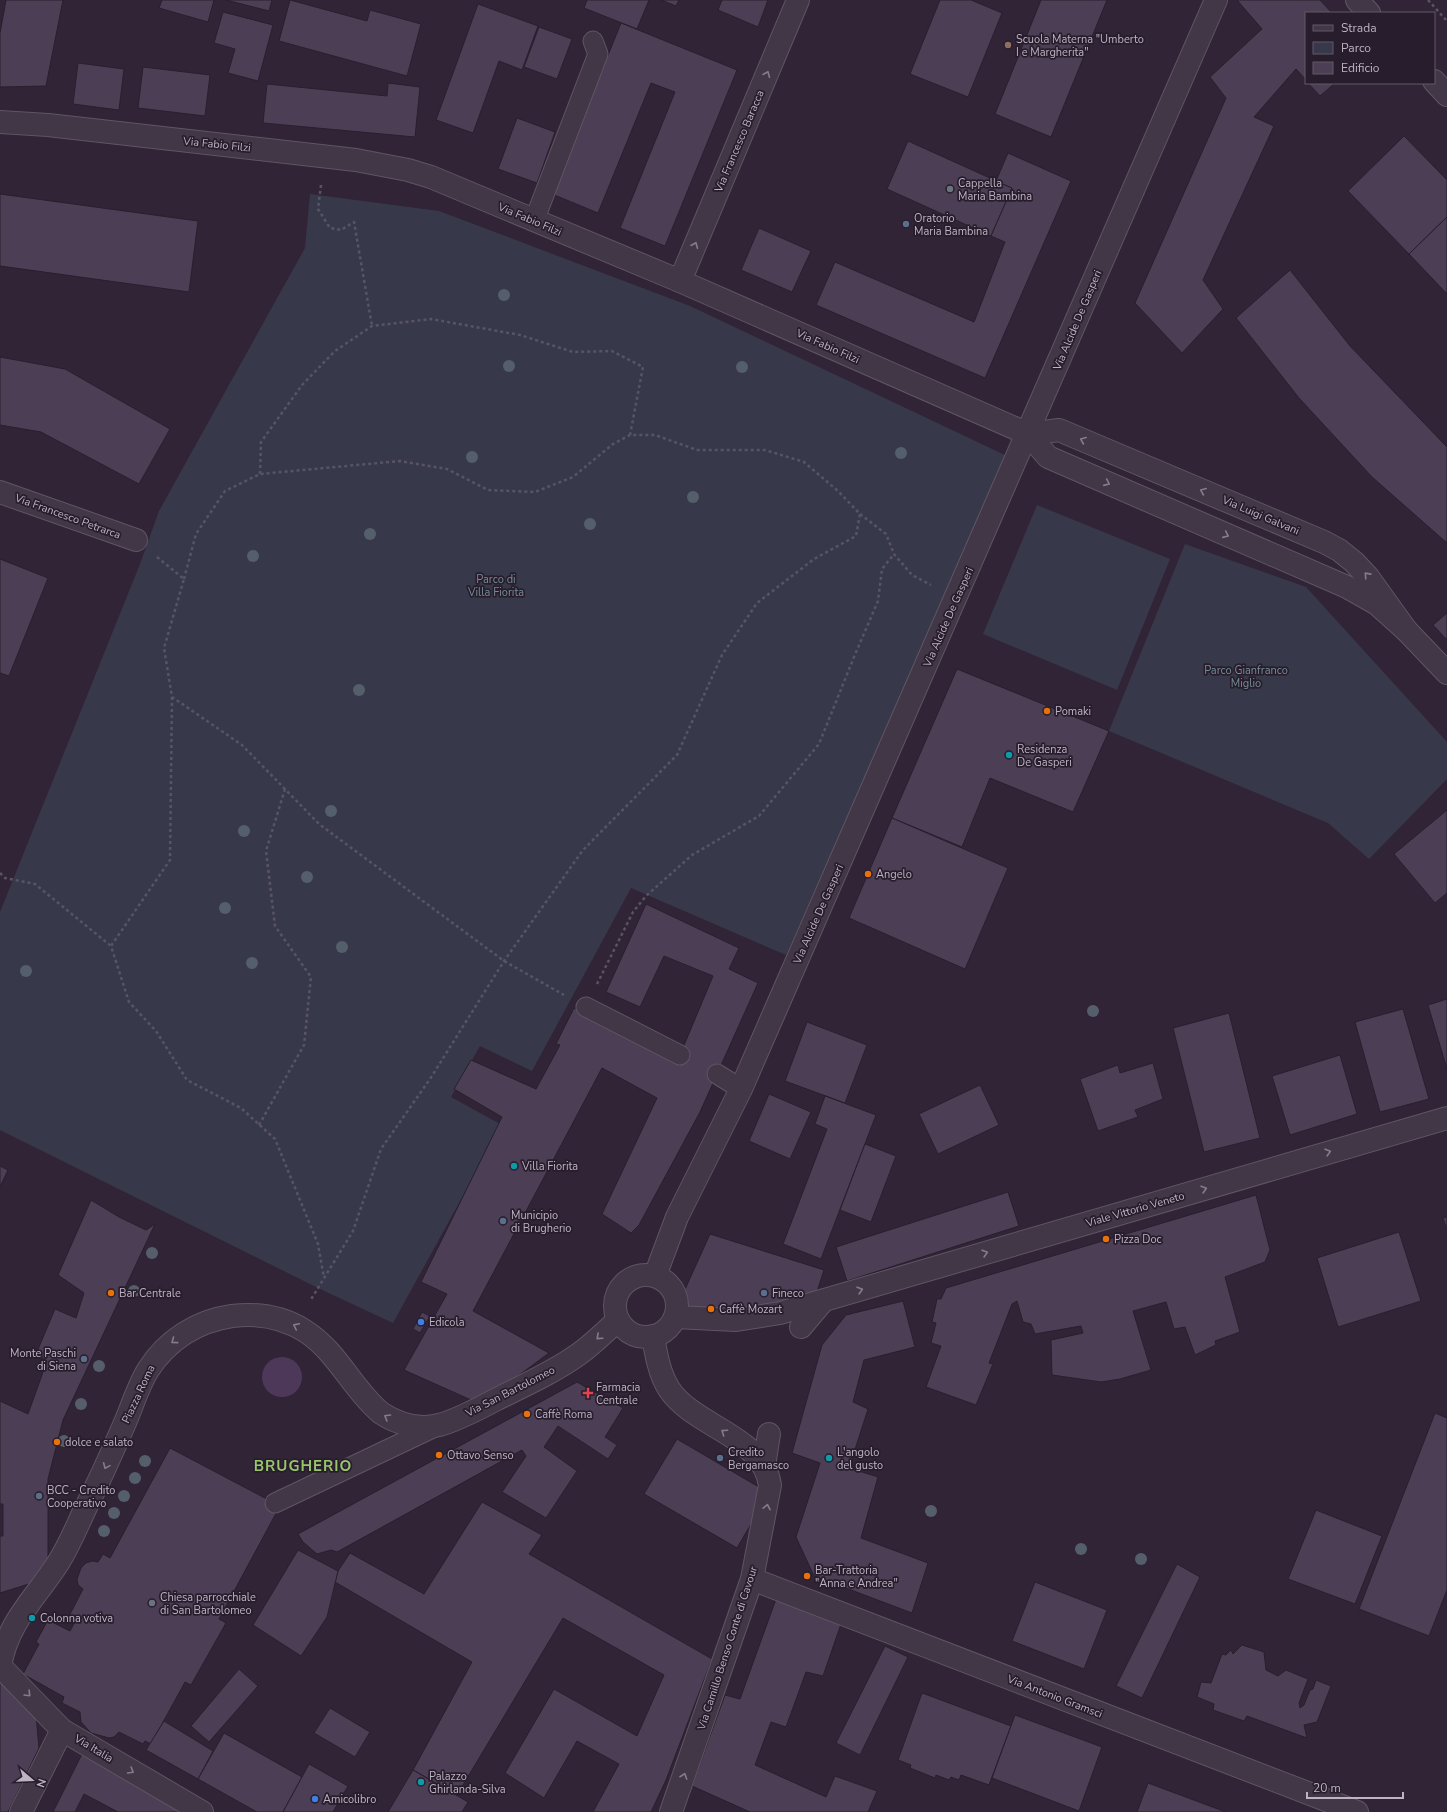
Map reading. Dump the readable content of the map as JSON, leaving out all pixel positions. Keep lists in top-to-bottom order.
{
  "streets": {
    "street": [
      "Via Francesco Baracca",
      "Via Fabio Filzi",
      "Via Alcide De Gasperi",
      "Via Luigi Galvani",
      "Via Francesco Petrarca",
      "Viale Vittorio Veneto",
      "Via San Bartolomeo",
      "Piazza Roma",
      "Via Camillo Benso Conte di Cavour",
      "Via Antonio Gramsci",
      "Via Italia"
    ]
  },
  "crossings": [
    ["Via Francesco Baracca", "Via Fabio Filzi"],
    ["Via Fabio Filzi", "Via Alcide De Gasperi"],
    ["Via Fabio Filzi", "Via Luigi Galvani"],
    ["Via Alcide De Gasperi", "Via Luigi Galvani"],
    ["Via Alcide De Gasperi", "Viale Vittorio Veneto"],
    ["Via Alcide De Gasperi", "Via San Bartolomeo"],
    ["Viale Vittorio Veneto", "Via San Bartolomeo"],
    ["Via San Bartolomeo", "Piazza Roma"],
    ["Piazza Roma", "Via Italia"],
    ["Via Camillo Benso Conte di Cavour", "Via Antonio Gramsci"]
  ],
  "one_way": [
    "Via Francesco Baracca",
    "Viale Vittorio Veneto",
    "Via San Bartolomeo",
    "Via Camillo Benso Conte di Cavour",
    "Via Italia"
  ],
  "districts": ["BRUGHERIO"],
  "parks": ["Parco di Villa Fiorita", "Parco Gianfranco Miglio"],
  "places": {
    "other": [
      "Scuola Materna \"Umberto I e Margherita\"",
      "Cappella Maria Bambina",
      "Oratorio Maria Bambina",
      "Pomaki",
      "Residenza De Gasperi",
      "Angelo",
      "Villa Fiorita",
      "Municipio di Brugherio",
      "Pizza Doc",
      "Bar Centrale",
      "Fineco",
      "Caffè Mozart",
      "Edicola",
      "Monte Paschi di Siena",
      "Caffè Roma",
      "dolce e salato",
      "Ottavo Senso",
      "Credito Bergamasco",
      "L'angolo del gusto",
      "BCC - Credito Cooperativo",
      "Bar-Trattoria \"Anna e Andrea\"",
      "Chiesa parrocchiale di San Bartolomeo",
      "Colonna votiva",
      "Palazzo Ghirlanda-Silva",
      "Amicolibro"
    ],
    "health": ["Farmacia Centrale"]
  },
  "legend": ["Strada", "Parco", "Edificio"],
  "scale_bar": "20 m",
  "north": "right"
}
